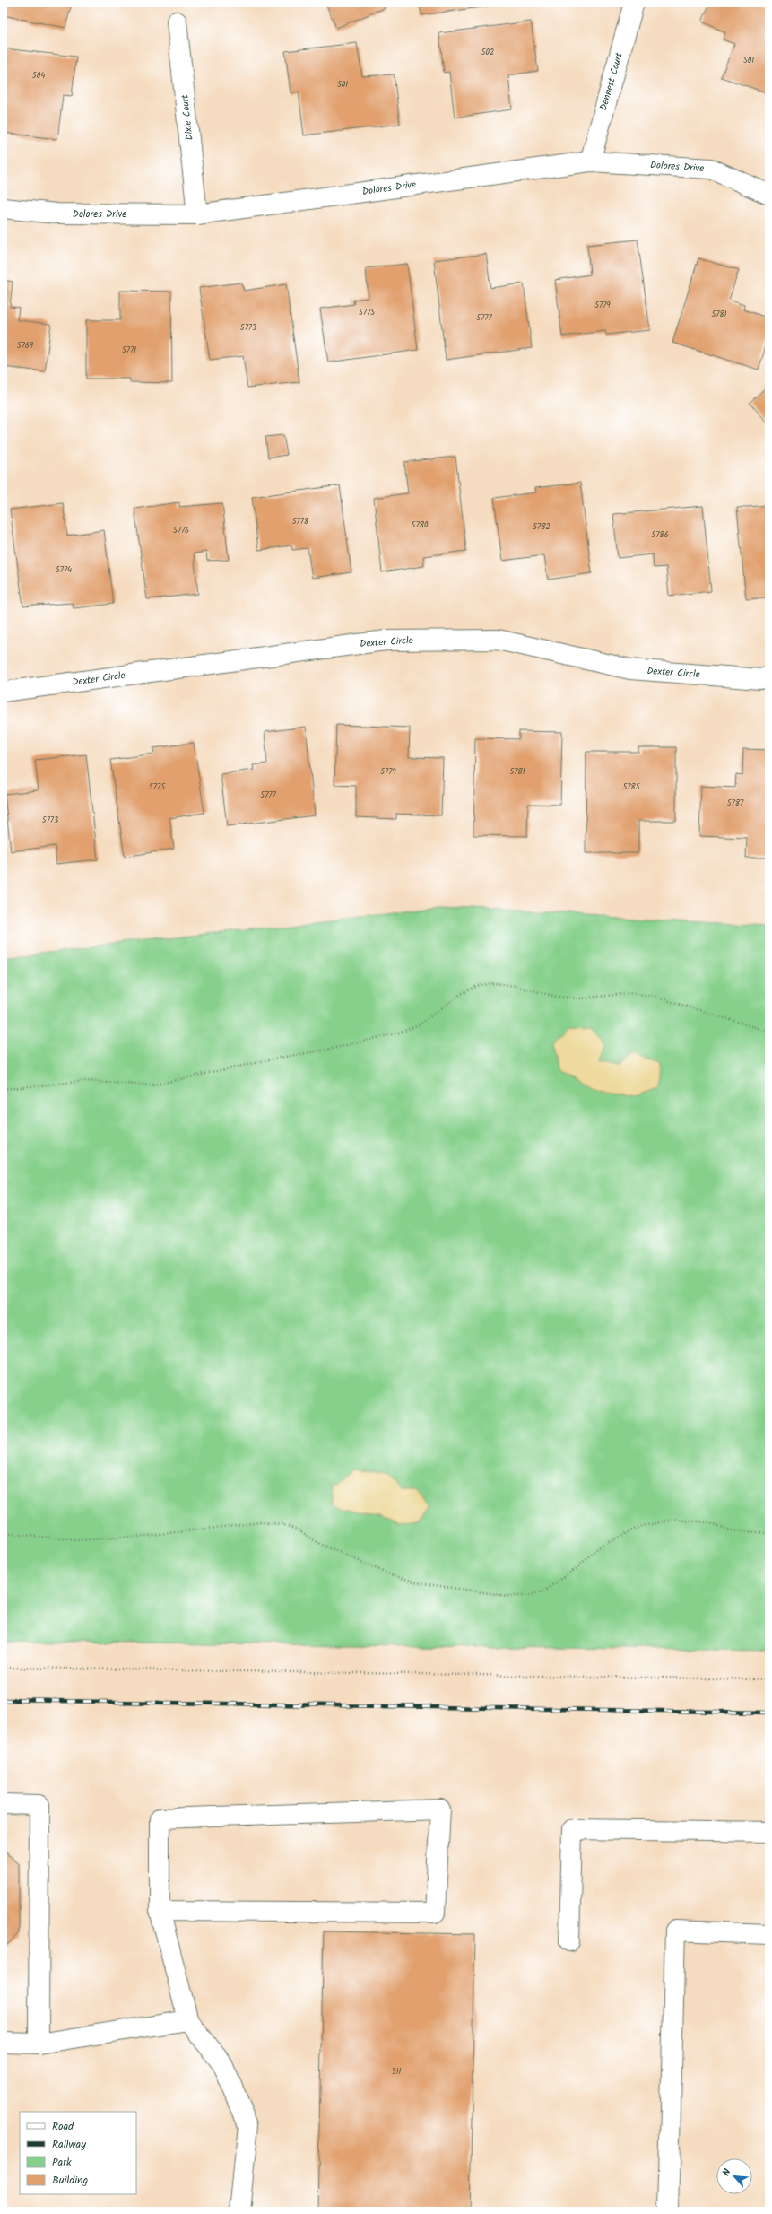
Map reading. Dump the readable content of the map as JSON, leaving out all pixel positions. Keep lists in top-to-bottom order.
{
  "streets": {
    "street": [
      "Dennett Court",
      "Dixie Court",
      "Dolores Drive",
      "Dexter Circle"
    ]
  },
  "crossings": [
    ["Dennett Court", "Dolores Drive"],
    ["Dixie Court", "Dolores Drive"]
  ],
  "house_numbers": [
    "502",
    "501",
    "504",
    "501",
    "5779",
    "5775",
    "5781",
    "5777",
    "5773",
    "5769",
    "5771",
    "5778",
    "5780",
    "5782",
    "5776",
    "5786",
    "5774",
    "5779",
    "5781",
    "5775",
    "5785",
    "5777",
    "5787",
    "5773",
    "311"
  ],
  "legend": [
    "Road",
    "Railway",
    "Park",
    "Building"
  ],
  "north": "top left"
}
